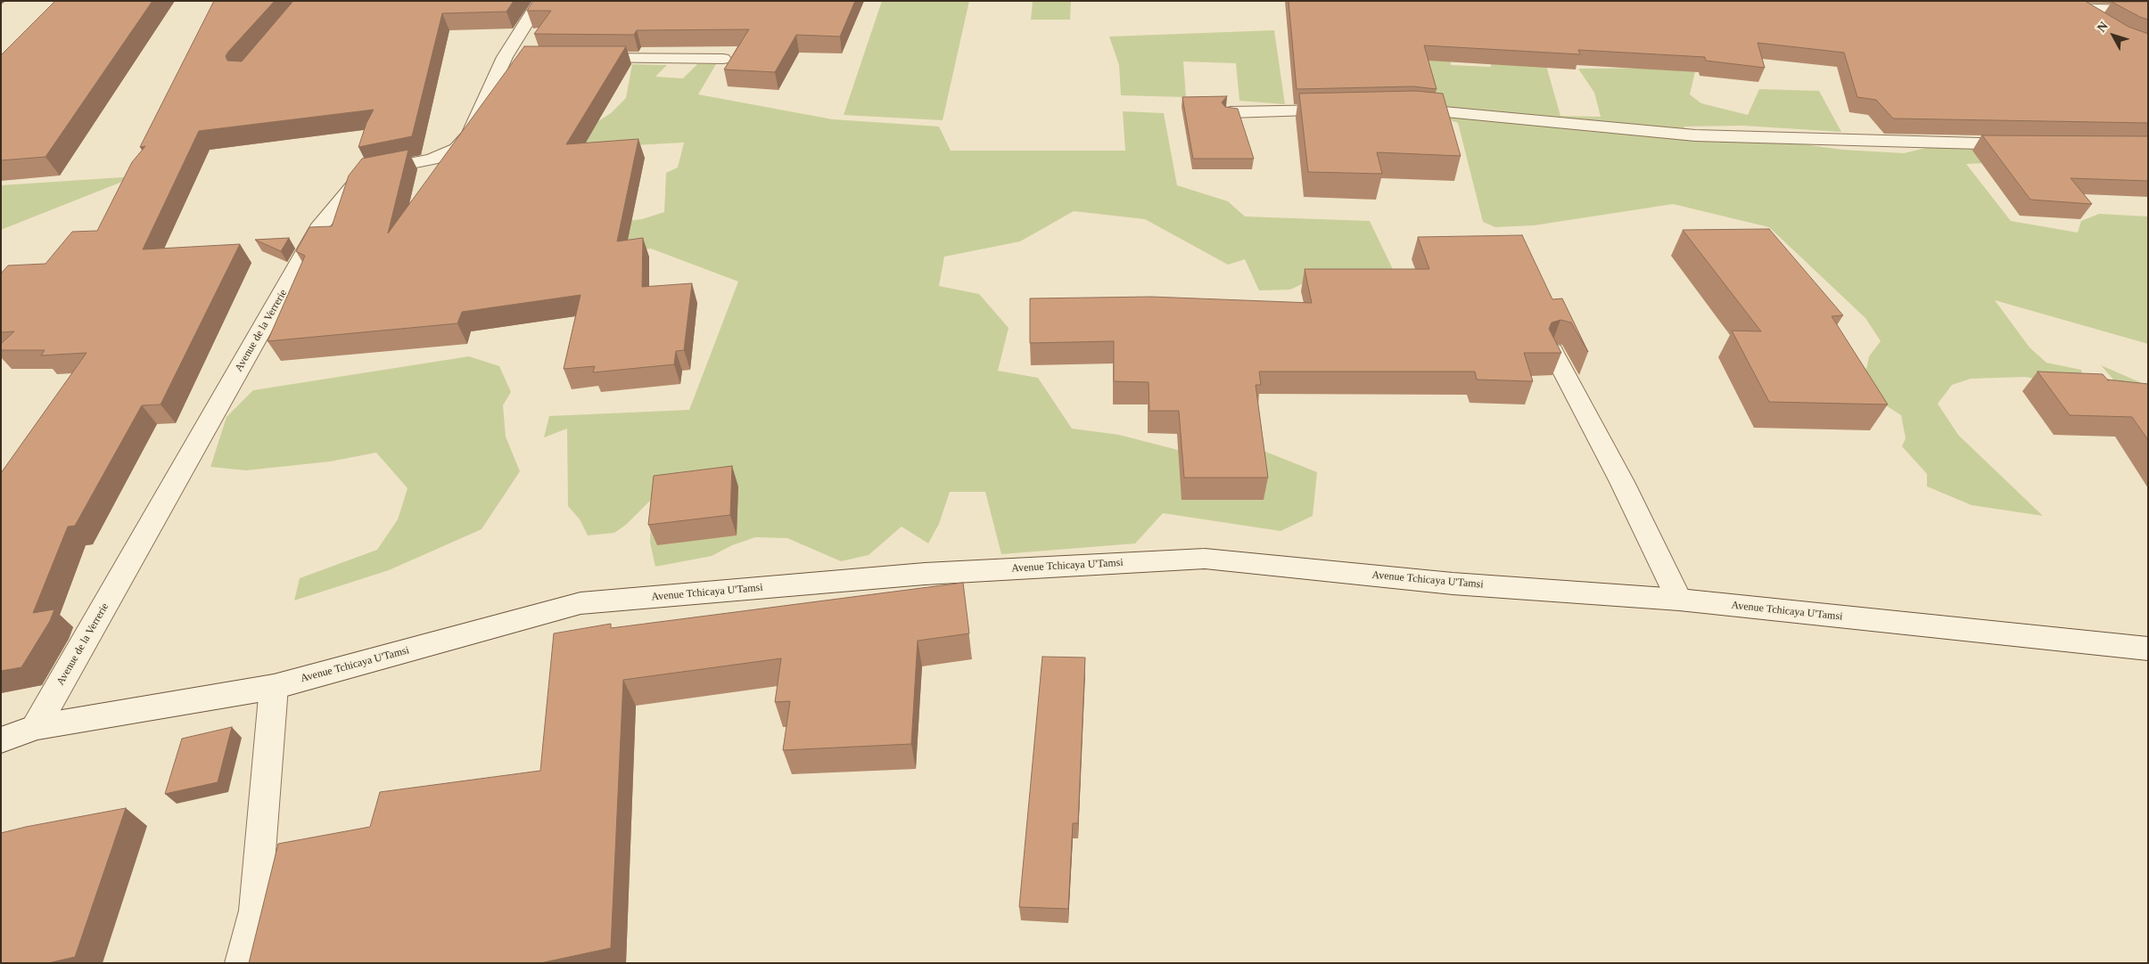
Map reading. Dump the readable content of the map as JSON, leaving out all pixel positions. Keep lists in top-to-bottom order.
{
  "streets": {
    "street": ["Avenue de la Verrerie", "Avenue Tchicaya U'Tamsi"]
  },
  "crossings": [
    ["Avenue de la Verrerie", "Avenue Tchicaya U'Tamsi"]
  ],
  "north": "top left"
}
